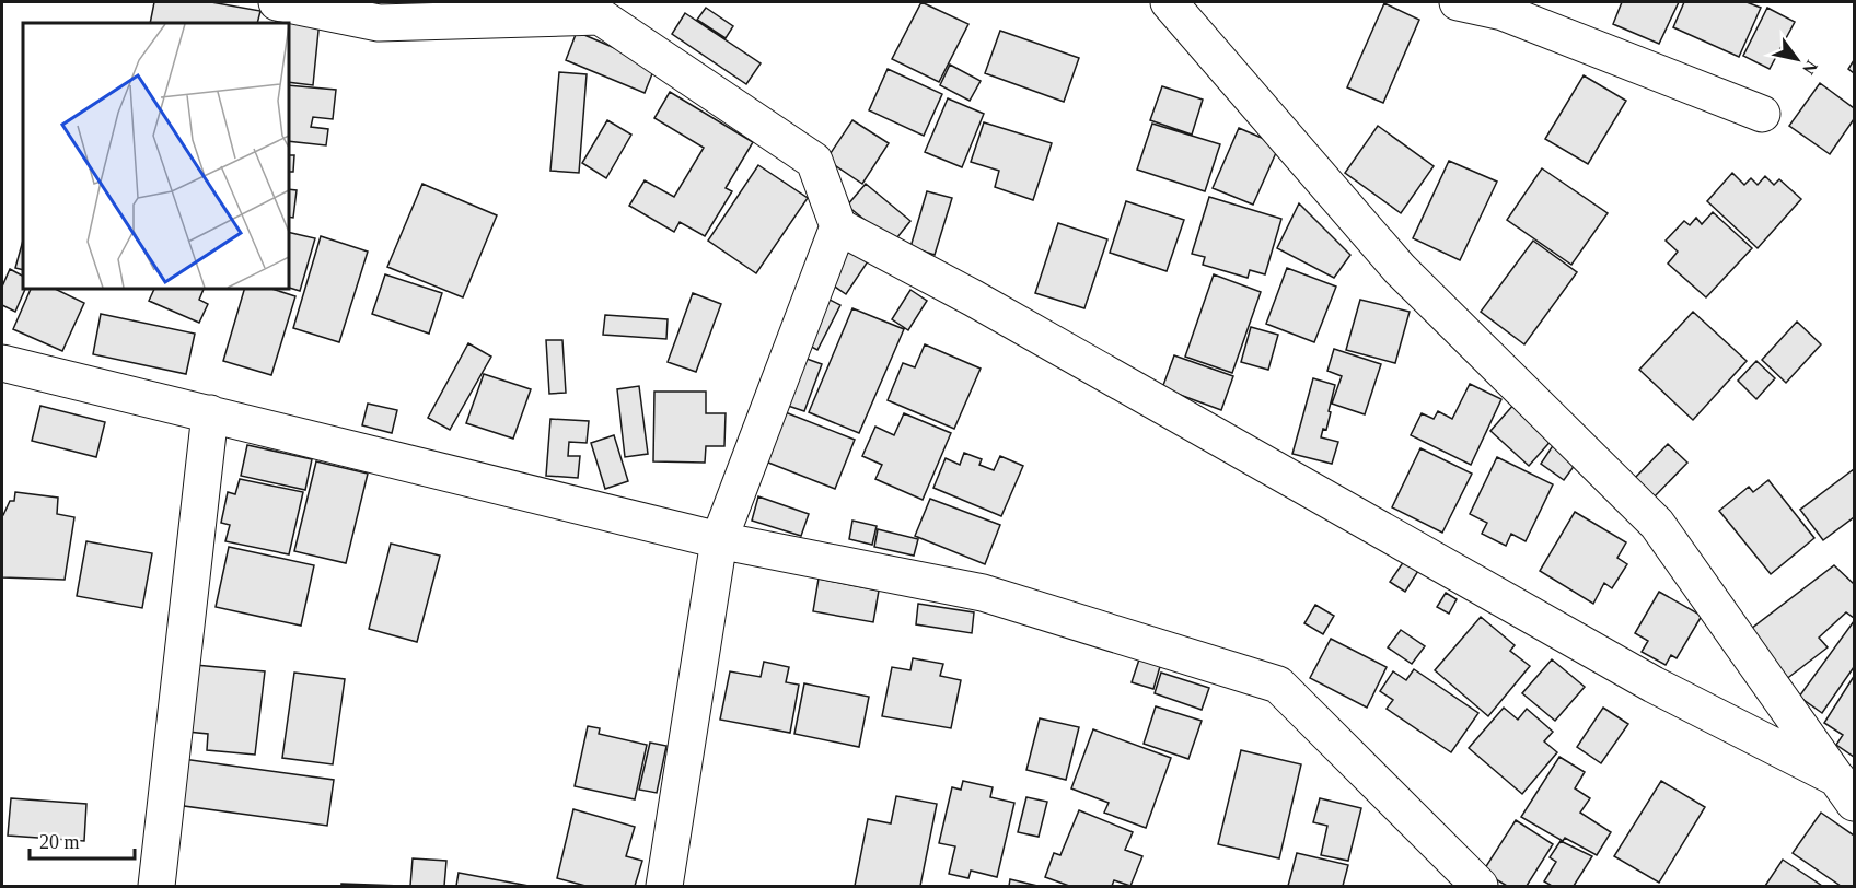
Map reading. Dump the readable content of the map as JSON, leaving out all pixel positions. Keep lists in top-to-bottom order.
{
  "scale_bar": "20 m",
  "north": "bottom right"
}
